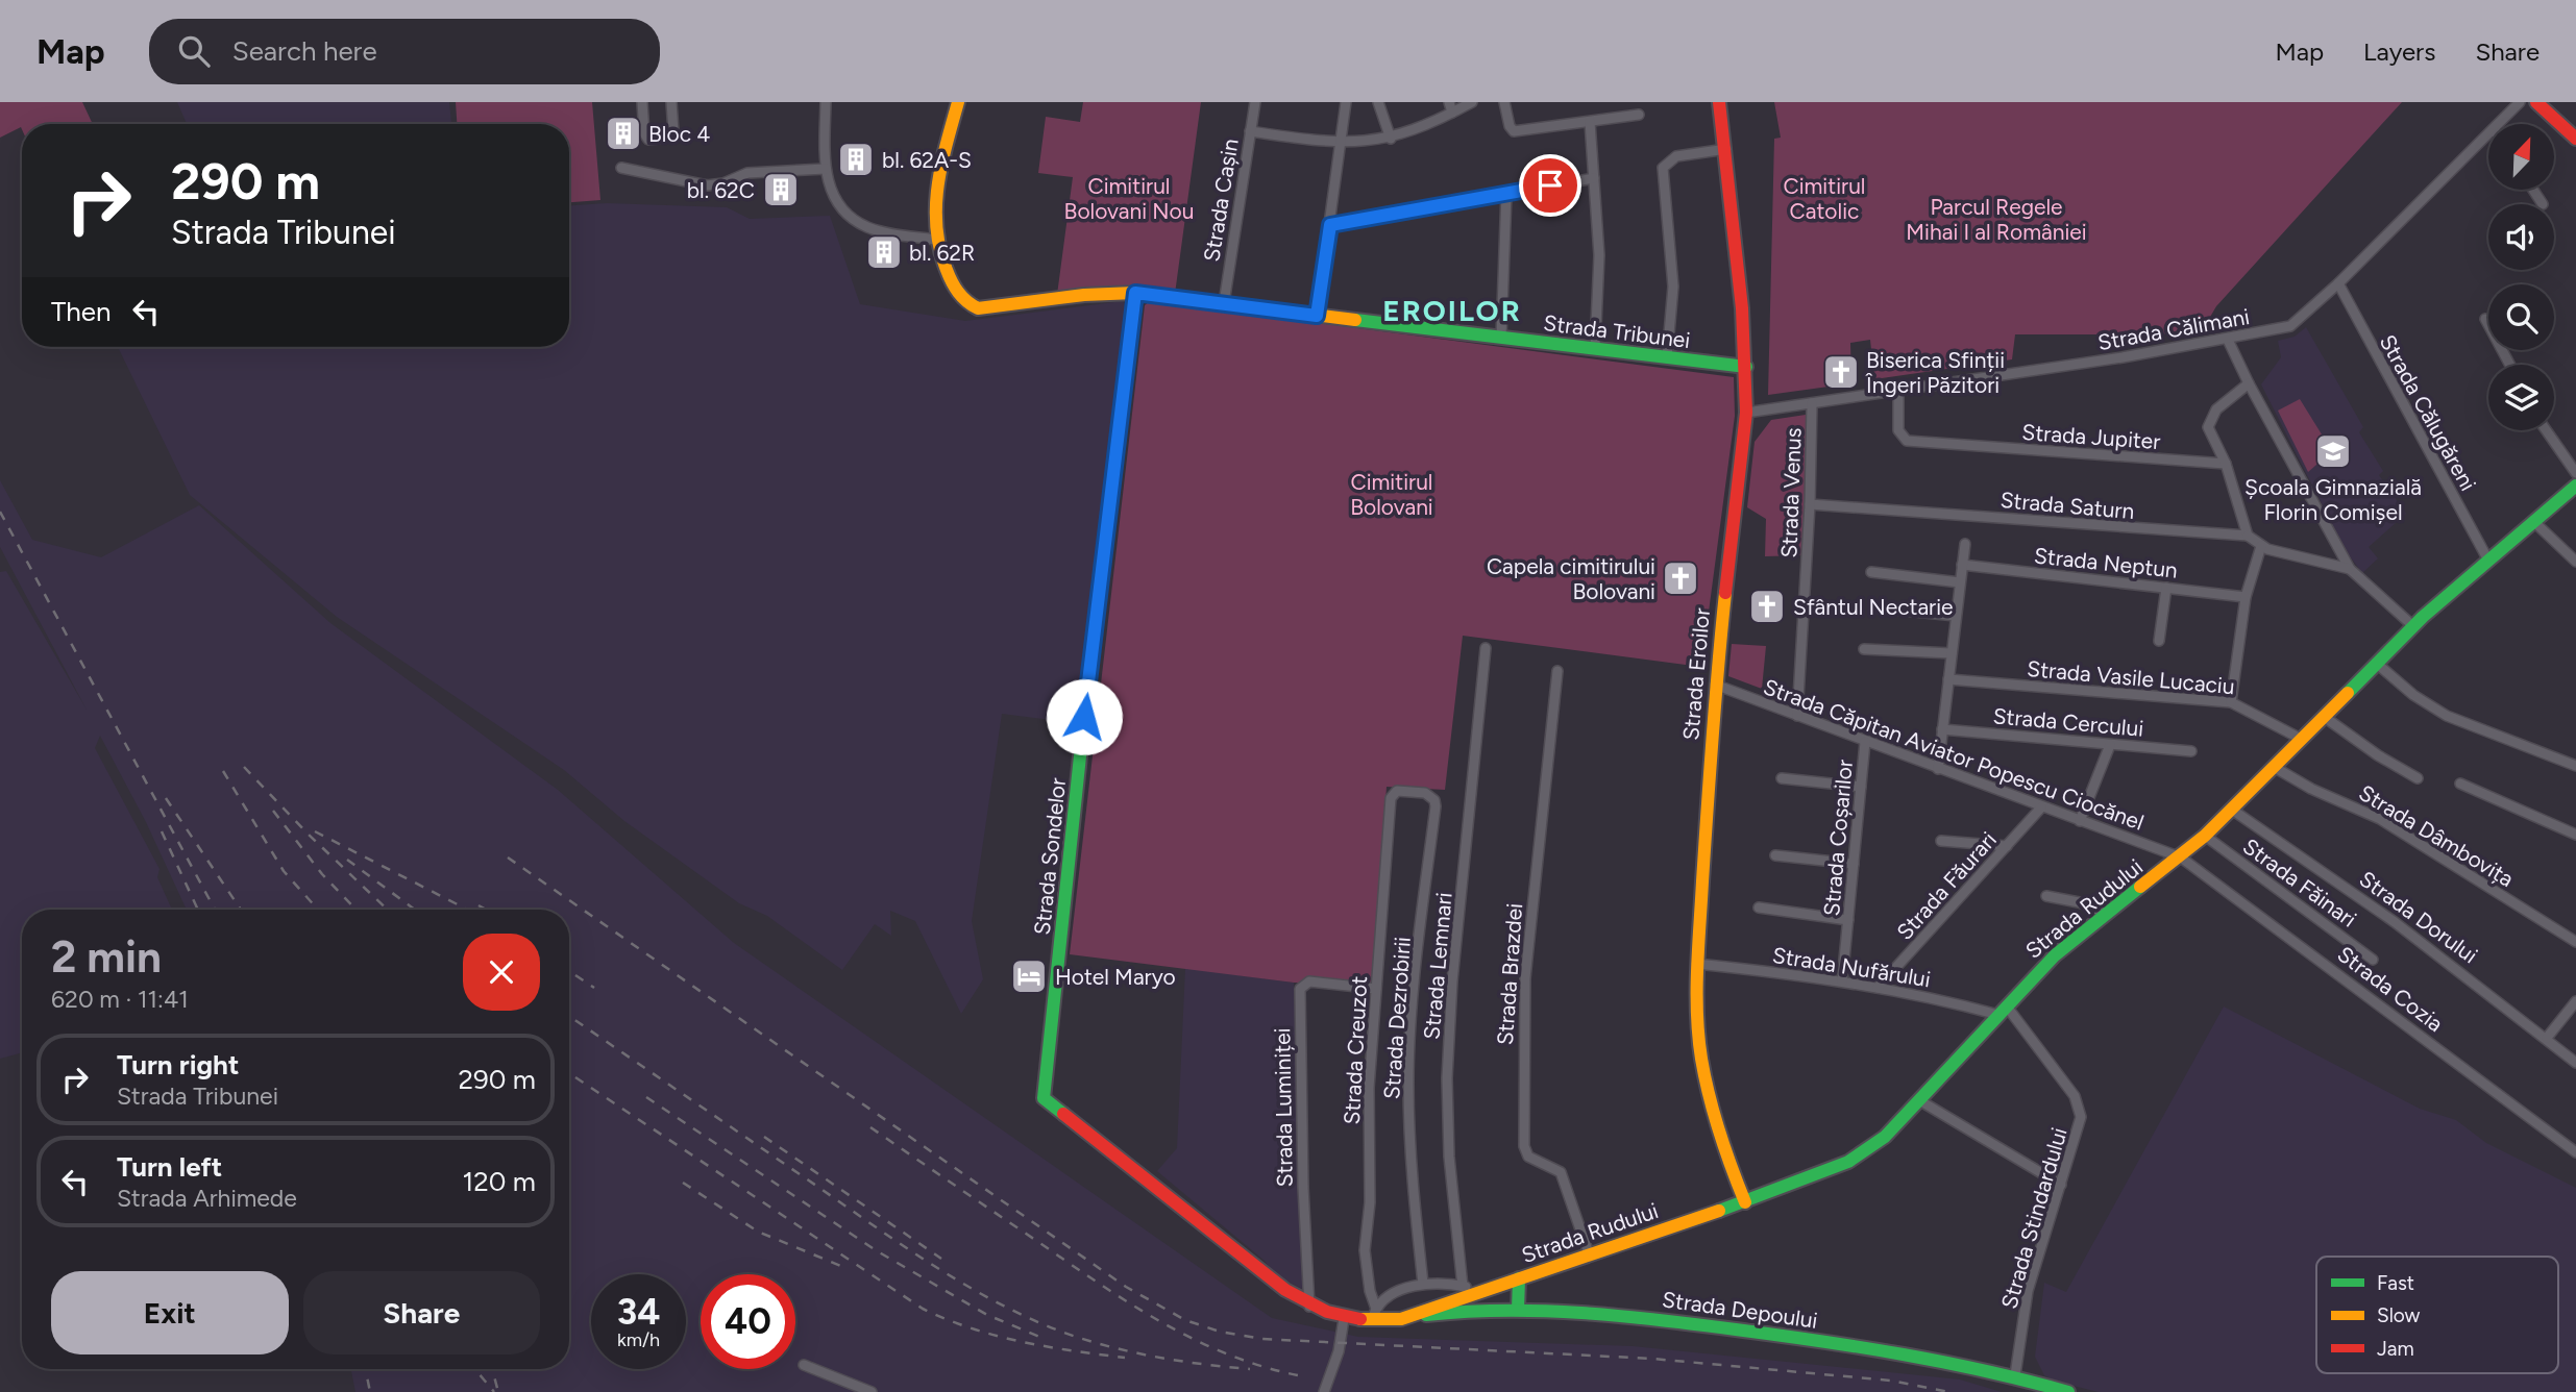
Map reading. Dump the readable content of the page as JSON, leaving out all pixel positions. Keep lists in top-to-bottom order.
{
  "streets": {
    "street": [
      "Strada Cașin",
      "Strada Călimani",
      "Strada Tribunei",
      "Strada Călugăreni",
      "Strada Jupiter",
      "Strada Venus",
      "Strada Saturn",
      "Strada Neptun",
      "Strada Eroilor",
      "Strada Vasile Lucaciu",
      "Strada Cercului",
      "Strada Căpitan Aviator Popescu Ciocănel",
      "Strada Dâmbovița",
      "Strada Coșarilor",
      "Strada Sondelor",
      "Strada Făinari",
      "Strada Făurari",
      "Strada Rudului",
      "Strada Dorului",
      "Strada Lemnari",
      "Strada Nufărului",
      "Strada Brazdei",
      "Strada Cozia",
      "Strada Dezrobirii",
      "Strada Creuzot",
      "Strada Luminiței",
      "Strada Stindardului",
      "Strada Depoului"
    ]
  },
  "crossings": [
    ["Strada Cașin", "Strada Tribunei"],
    ["Strada Călimani", "Strada Călugăreni"],
    ["Strada Călimani", "Strada Jupiter"],
    ["Strada Călimani", "Strada Venus"],
    ["Strada Călimani", "Strada Eroilor"],
    ["Strada Tribunei", "Strada Eroilor"],
    ["Strada Tribunei", "Strada Sondelor"],
    ["Strada Călugăreni", "Strada Rudului"],
    ["Strada Venus", "Strada Saturn"],
    ["Strada Venus", "Strada Căpitan Aviator Popescu Ciocănel"],
    ["Strada Eroilor", "Strada Căpitan Aviator Popescu Ciocănel"],
    ["Strada Eroilor", "Strada Rudului"],
    ["Strada Eroilor", "Strada Nufărului"],
    ["Strada Vasile Lucaciu", "Strada Rudului"],
    ["Strada Căpitan Aviator Popescu Ciocănel", "Strada Coșarilor"],
    ["Strada Căpitan Aviator Popescu Ciocănel", "Strada Făurari"],
    ["Strada Căpitan Aviator Popescu Ciocănel", "Strada Rudului"],
    ["Strada Căpitan Aviator Popescu Ciocănel", "Strada Cozia"],
    ["Strada Dâmbovița", "Strada Rudului"],
    ["Strada Coșarilor", "Strada Nufărului"],
    ["Strada Sondelor", "Strada Rudului"],
    ["Strada Făinari", "Strada Rudului"],
    ["Strada Făurari", "Strada Nufărului"],
    ["Strada Rudului", "Strada Dorului"],
    ["Strada Rudului", "Strada Nufărului"],
    ["Strada Rudului", "Strada Brazdei"],
    ["Strada Rudului", "Strada Cozia"],
    ["Strada Rudului", "Strada Creuzot"],
    ["Strada Rudului", "Strada Luminiței"],
    ["Strada Rudului", "Strada Stindardului"],
    ["Strada Rudului", "Strada Depoului"],
    ["Strada Nufărului", "Strada Stindardului"],
    ["Strada Dezrobirii", "Strada Creuzot"],
    ["Strada Creuzot", "Strada Luminiței"],
    ["Strada Stindardului", "Strada Depoului"]
  ],
  "districts": ["EROILOR"],
  "parks": [
    "Cimitirul Bolovani Nou",
    "Cimitirul Catolic",
    "Parcul Regele Mihai I al României",
    "Cimitirul Bolovani"
  ],
  "places": {
    "building": [
      "Bloc 4",
      "bl. 62A-S",
      "bl. 62C",
      "bl. 62R"
    ],
    "church": ["Biserica Sfinții Îngeri Păzitori", "Capela cimitirului Bolovani", "Sfântul Nectarie"],
    "school or university": ["Școala Gimnazială Florin Comișel"],
    "hotel": ["Hotel Maryo"]
  },
  "legend": ["Fast", "Slow", "Jam"],
  "north": "top right",
  "page": {
    "header": "Map",
    "search": "Search here",
    "nav": ["Map", "Layers", "Share"],
    "turn": ["290 m", "Strada Tribunei"],
    "then": "Then",
    "heading": ["2 min", "620 m · 11:41"],
    "list": [
      {
        "name": "Turn right",
        "note": "Strada Tribunei",
        "value": "290 m"
      },
      {
        "name": "Turn left",
        "note": "Strada Arhimede",
        "value": "120 m"
      }
    ],
    "buttons": ["Exit", "Share"],
    "speed": "34 km/h",
    "limit": "40"
  }
}
